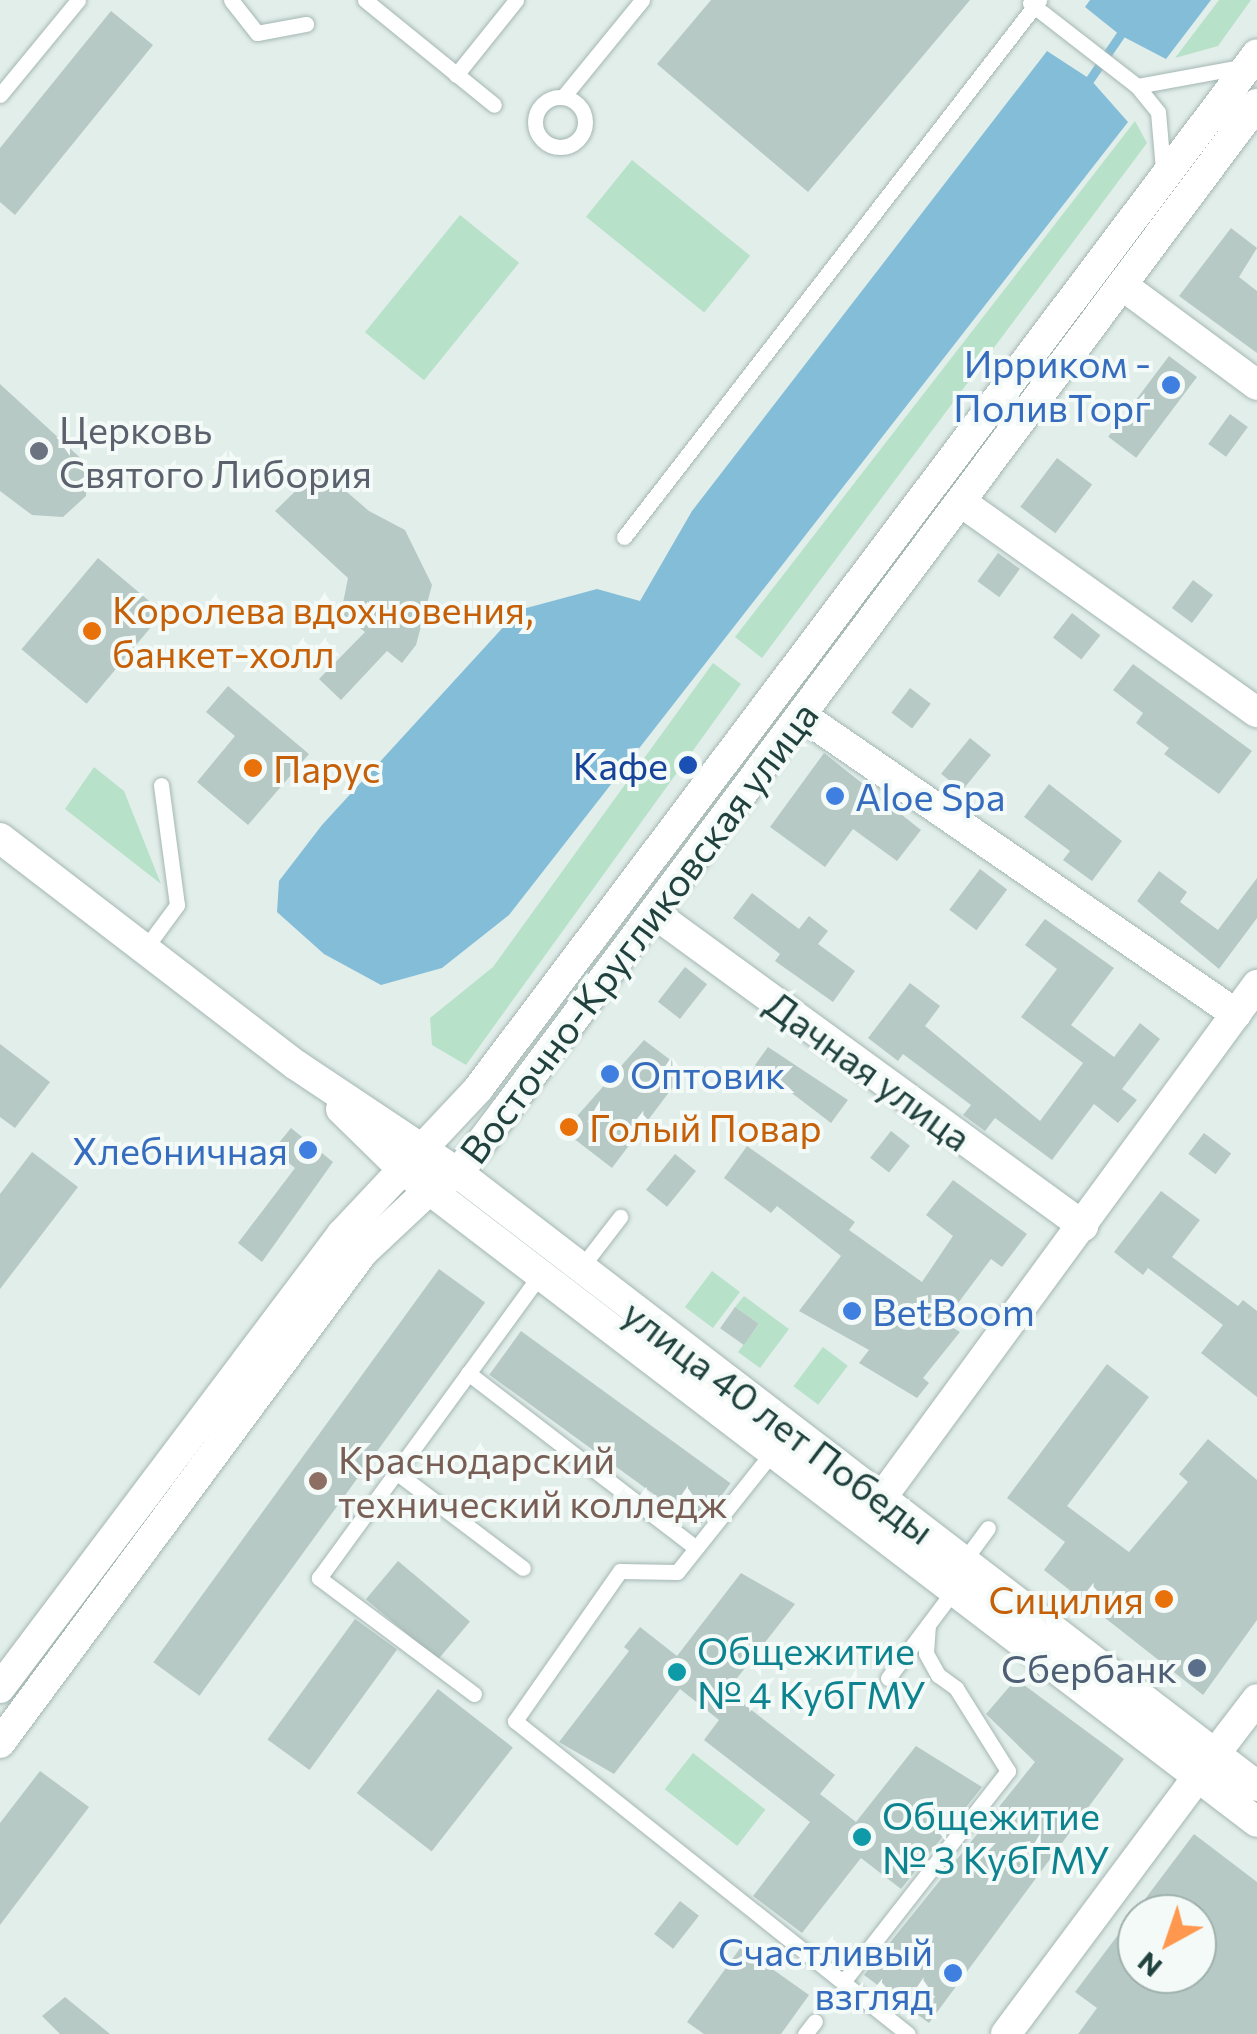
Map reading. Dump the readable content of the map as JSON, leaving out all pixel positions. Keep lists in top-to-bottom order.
{
  "streets": {
    "street": ["Восточно-Кругликовская улица", "Дачная улица", "улица 40 лет Победы"]
  },
  "crossings": [
    ["Восточно-Кругликовская улица", "Дачная улица"],
    ["Восточно-Кругликовская улица", "улица 40 лет Победы"]
  ],
  "places": [
    "Ирриком - ПоливТорг",
    "Церковь Святого Либория",
    "Королева вдохновения, банкет-холл",
    "Кафе",
    "Парус",
    "Aloe Spa",
    "Оптовик",
    "Голый Повар",
    "Хлебничная",
    "BetBoom",
    "Краснодарский технический колледж",
    "Сицилия",
    "Сбербанк",
    "Общежитие № 4 КубГМУ",
    "Общежитие № 3 КубГМУ",
    "Счастливый взгляд"
  ],
  "north": "bottom left"
}
